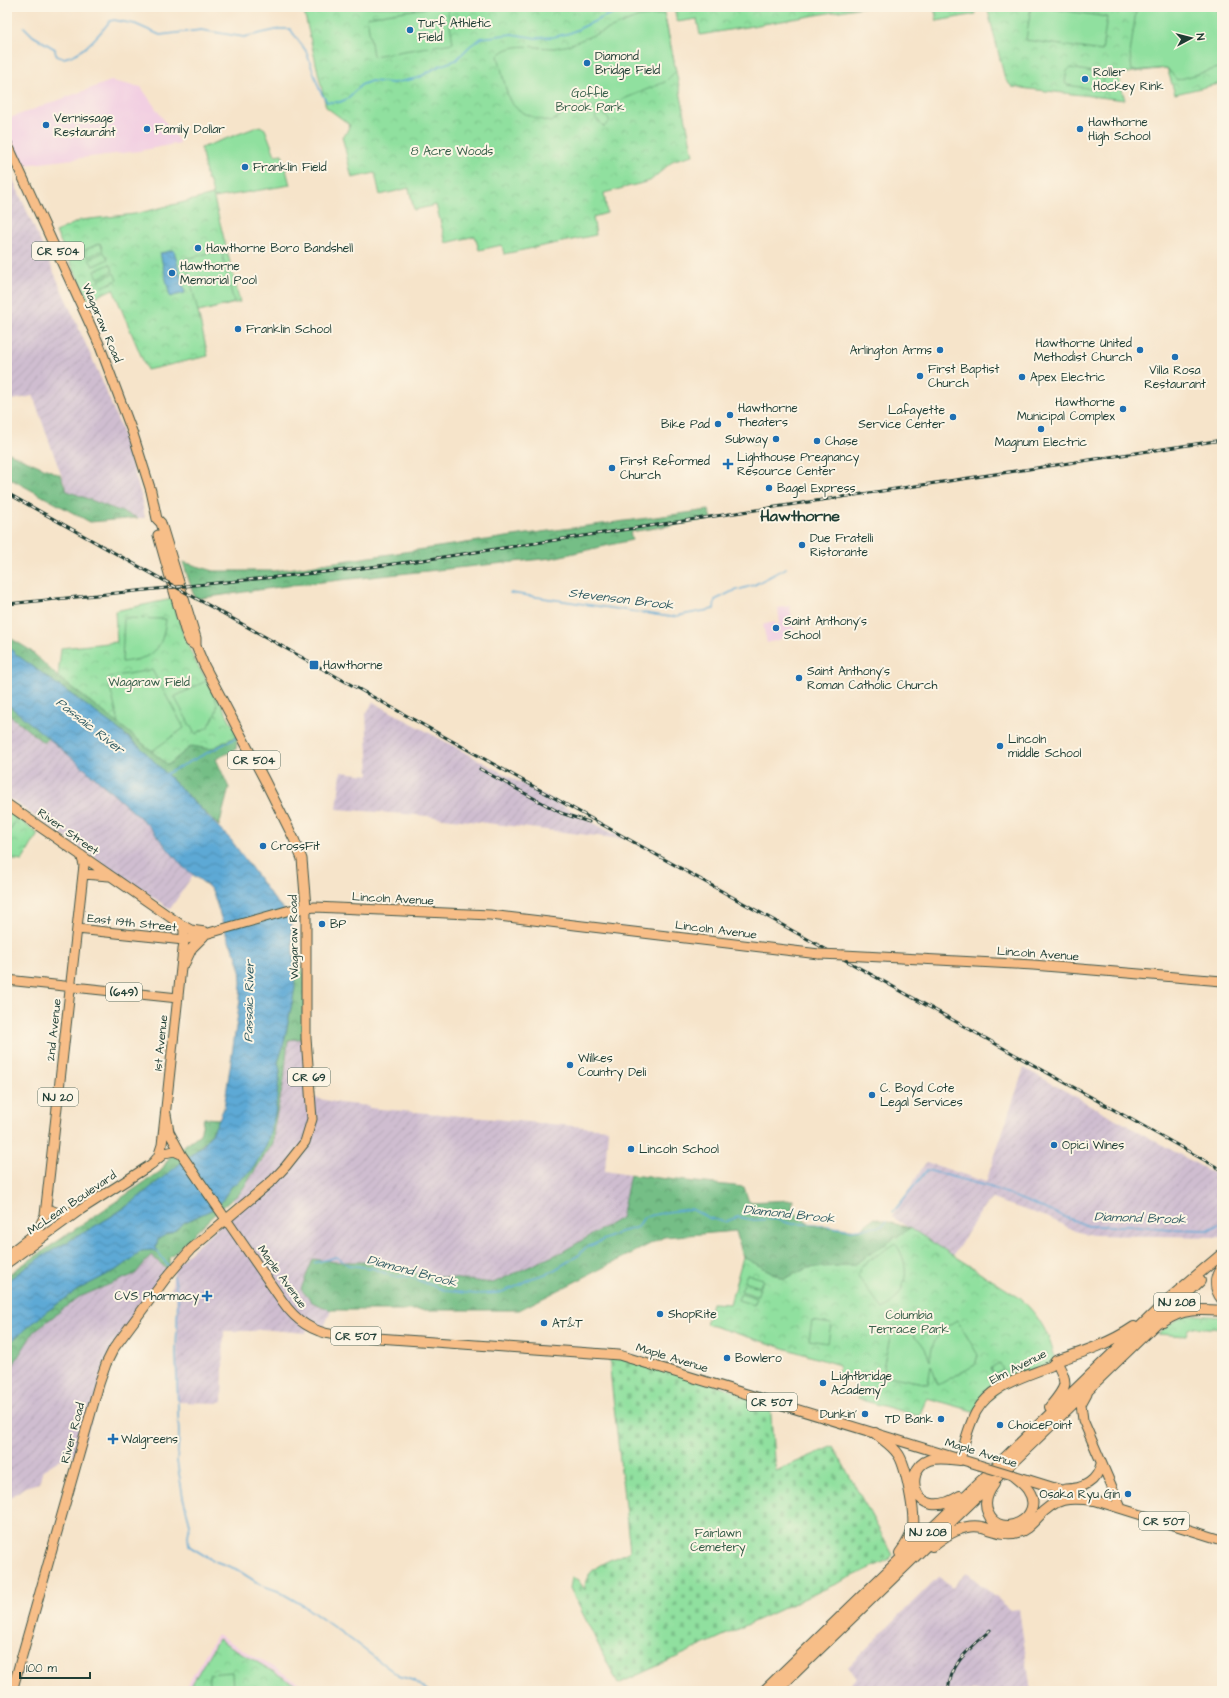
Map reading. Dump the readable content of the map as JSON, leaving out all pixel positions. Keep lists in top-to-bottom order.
{
  "streets": {
    "highway": ["NJ 208"],
    "main road": [
      "CR 504",
      "Wagaraw Road",
      "River Street",
      "Lincoln Avenue",
      "East 19th Street",
      "(649)",
      "2nd Avenue",
      "1st Avenue",
      "CR 69",
      "NJ 20",
      "McLean Boulevard",
      "Maple Avenue",
      "CR 507",
      "Elm Avenue",
      "River Road"
    ]
  },
  "crossings": [
    ["Wagaraw Road", "Lincoln Avenue"],
    ["Wagaraw Road", "Maple Avenue"],
    ["Wagaraw Road", "River Road"],
    ["River Street", "Lincoln Avenue"],
    ["River Street", "2nd Avenue"],
    ["River Street", "1st Avenue"],
    ["Lincoln Avenue", "East 19th Street"],
    ["Lincoln Avenue", "1st Avenue"],
    ["East 19th Street", "2nd Avenue"],
    ["East 19th Street", "1st Avenue"],
    ["(649)", "2nd Avenue"],
    ["(649)", "1st Avenue"],
    ["2nd Avenue", "McLean Boulevard"],
    ["1st Avenue", "McLean Boulevard"],
    ["1st Avenue", "Maple Avenue"],
    ["Maple Avenue", "Elm Avenue"],
    ["Maple Avenue", "River Road"]
  ],
  "districts": ["Hawthorne"],
  "water": ["Stevenson Brook", "Passaic River", "Diamond Brook"],
  "parks": [
    "Goffle Brook Park",
    "8 Acre Woods",
    "Wagaraw Field",
    "Columbia Terrace Park",
    "Fairlawn Cemetery"
  ],
  "places": {
    "other": [
      "Turf Athletic Field",
      "Diamond Bridge Field",
      "Roller Hockey Rink",
      "Vernissage Restaurant",
      "Family Dollar",
      "Hawthorne High School",
      "Franklin Field",
      "Hawthorne Boro Bandshell",
      "Hawthorne Memorial Pool",
      "Franklin School",
      "Arlington Arms",
      "Hawthorne United Methodist Church",
      "Villa Rosa Restaurant",
      "First Baptist Church",
      "Apex Electric",
      "Hawthorne Municipal Complex",
      "Hawthorne Theaters",
      "Lafayette Service Center",
      "Bike Pad",
      "Magnum Electric",
      "Subway",
      "Chase",
      "First Reformed Church",
      "Bagel Express",
      "Due Fratelli Ristorante",
      "Saint Anthony's School",
      "Saint Anthony's Roman Catholic Church",
      "Lincoln middle School",
      "CrossFit",
      "BP",
      "Wilkes Country Deli",
      "C. Boyd Cote Legal Services",
      "Opici Wines",
      "Lincoln School",
      "ShopRite",
      "AT&T",
      "Bowlero",
      "Lightbridge Academy",
      "Dunkin'",
      "TD Bank",
      "ChoicePoint",
      "Osaka Ryu Gin"
    ],
    "health": ["Lighthouse Pregnancy Resource Center", "CVS Pharmacy", "Walgreens"],
    "transit": ["Hawthorne"]
  },
  "scale_bar": "100 m",
  "north": "right"
}
